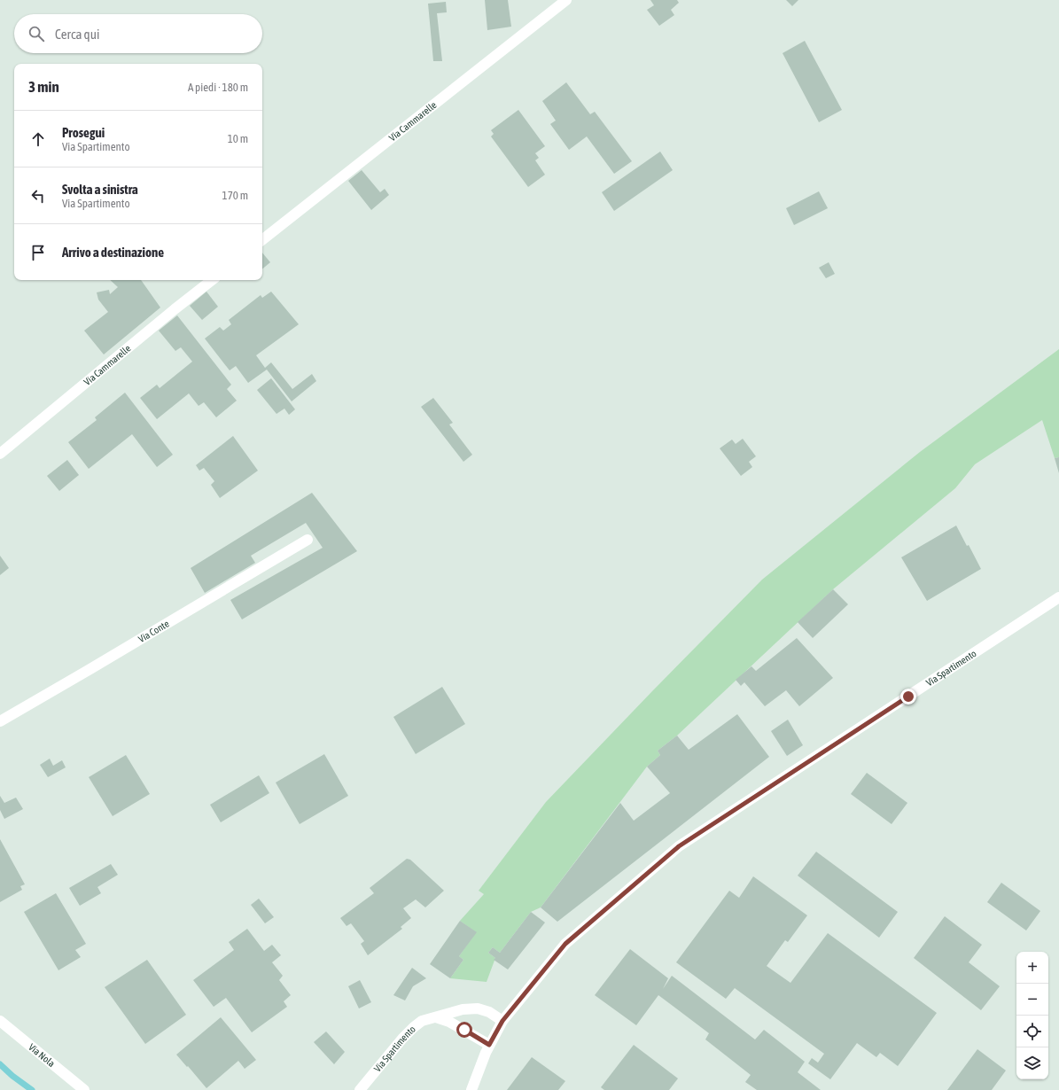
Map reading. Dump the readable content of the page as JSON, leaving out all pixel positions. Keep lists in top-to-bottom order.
{
  "streets": {
    "street": [
      "Via Cammarelle",
      "Via Conte",
      "Via Spartimento",
      "Via Nola"
    ]
  },
  "page": {
    "search": "Cerca qui",
    "heading": ["3 min", "A piedi · 180 m"],
    "list": [
      ["Prosegui", "Via Spartimento", "10 m"],
      ["Svolta a sinistra", "Via Spartimento", "170 m"],
      "Arrivo a destinazione"
    ],
    "map_buttons": ["+", "−"]
  }
}
